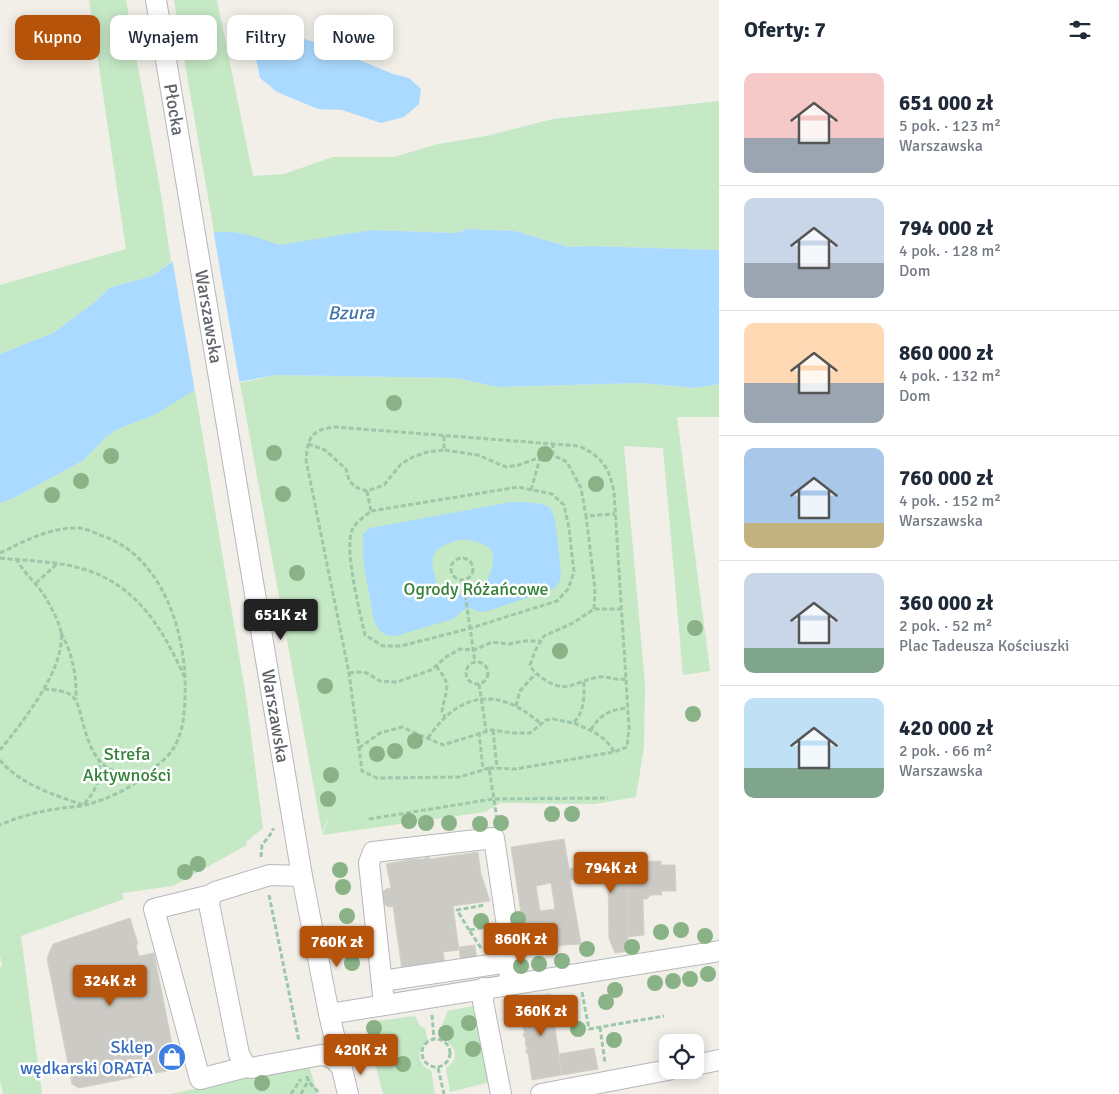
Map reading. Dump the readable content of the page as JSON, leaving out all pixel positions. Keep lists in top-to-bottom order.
{
  "streets": {
    "street": ["Płocka", "Warszawska"]
  },
  "crossings": [
    ["Płocka", "Warszawska"]
  ],
  "water": ["Bzura"],
  "parks": ["Ogrody Różańcowe", "Strefa Aktywności"],
  "places": {
    "shop": ["Sklep wędkarski ORATA"]
  },
  "page": {
    "heading": "Oferty: 7",
    "chip": [
      "Kupno",
      "Wynajem",
      "Filtry",
      "Nowe"
    ],
    "list": [
      {
        "name": "651 000 zł",
        "note": "5 pok. · 123 m² · Warszawska"
      },
      {
        "name": "794 000 zł",
        "note": "4 pok. · 128 m² · Dom"
      },
      {
        "name": "860 000 zł",
        "note": "4 pok. · 132 m² · Dom"
      },
      {
        "name": "760 000 zł",
        "note": "4 pok. · 152 m² · Warszawska"
      },
      {
        "name": "360 000 zł",
        "note": "2 pok. · 52 m² · Plac Tadeusza Kościuszki"
      },
      {
        "name": "420 000 zł",
        "note": "2 pok. · 66 m² · Warszawska"
      }
    ],
    "price": [
      "651K zł",
      "794K zł",
      "860K zł",
      "760K zł",
      "324K zł",
      "360K zł",
      "420K zł"
    ]
  }
}
